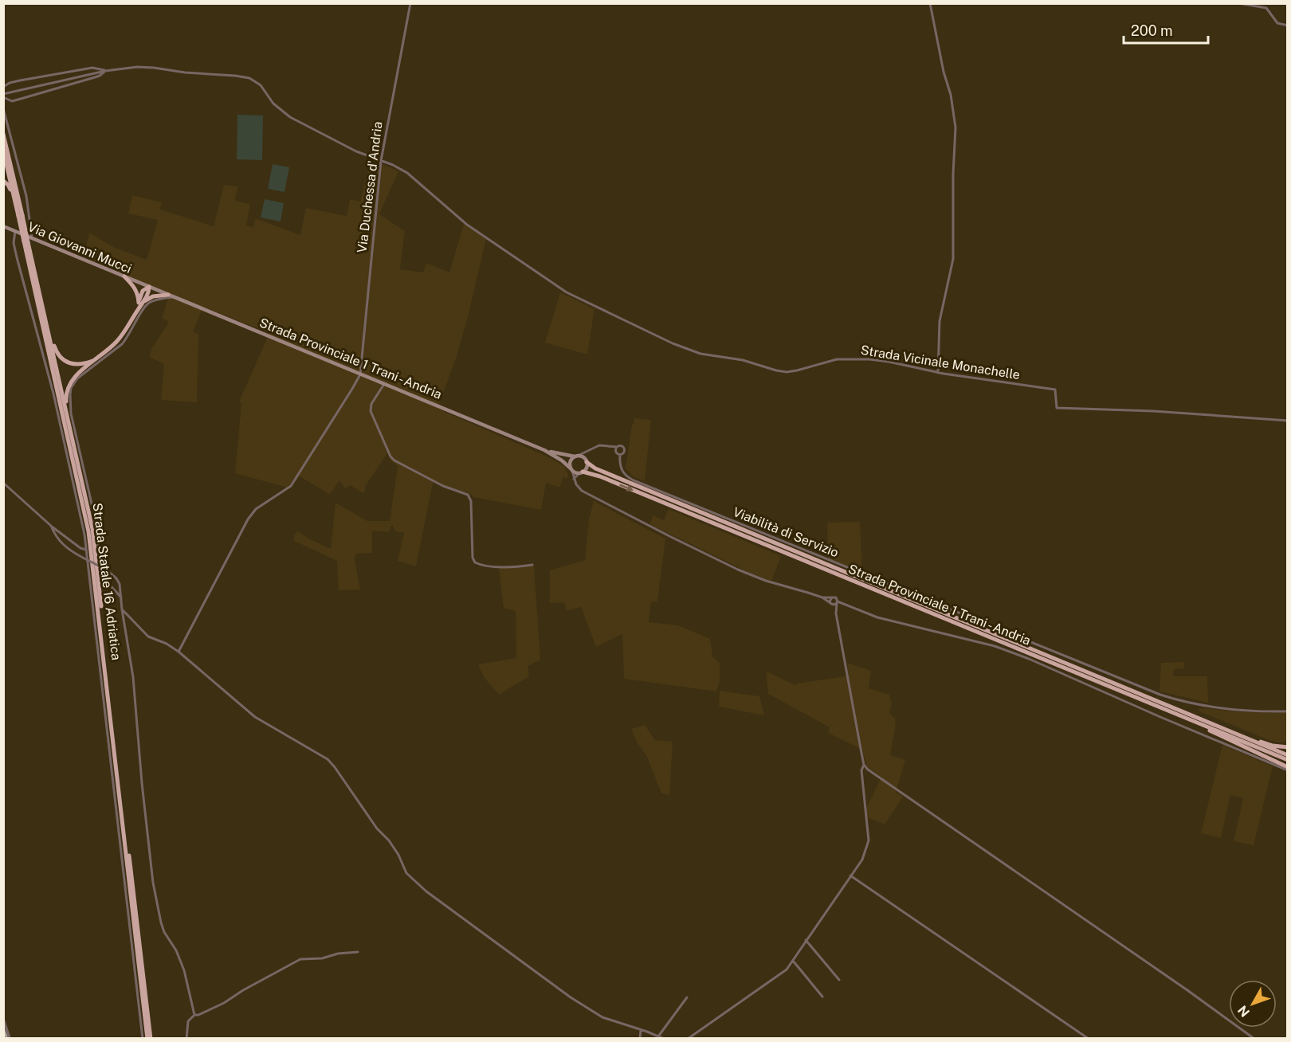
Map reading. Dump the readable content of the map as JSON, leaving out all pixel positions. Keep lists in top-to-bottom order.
{
  "streets": {
    "highway": ["Strada Provinciale 1 Trani - Andria", "Strada Statale 16 Adriatica"],
    "main road": ["Via Giovanni Mucci"],
    "street": ["Via Duchessa d'Andria", "Strada Vicinale Monachelle", "Viabilità di Servizio"]
  },
  "crossings": [
    ["Via Duchessa d'Andria", "Strada Provinciale 1 Trani - Andria"],
    ["Via Duchessa d'Andria", "Strada Vicinale Monachelle"],
    ["Via Giovanni Mucci", "Strada Provinciale 1 Trani - Andria"]
  ],
  "scale_bar": "200 m",
  "north": "bottom left"
}
